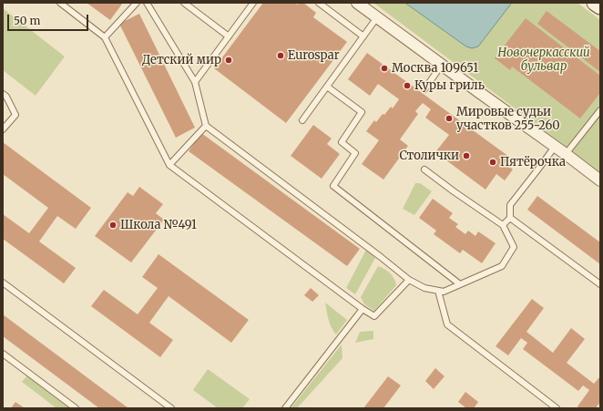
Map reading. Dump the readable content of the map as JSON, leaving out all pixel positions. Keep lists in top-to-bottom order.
{
  "parks": ["Новочеркасский бульвар"],
  "places": [
    "Eurospar",
    "Детский мир",
    "Москва 109651",
    "Куры гриль",
    "Мировые судьи участков 255-260",
    "Столички",
    "Пятёрочка",
    "Школа №491"
  ],
  "scale_bar": "50 m"
}
